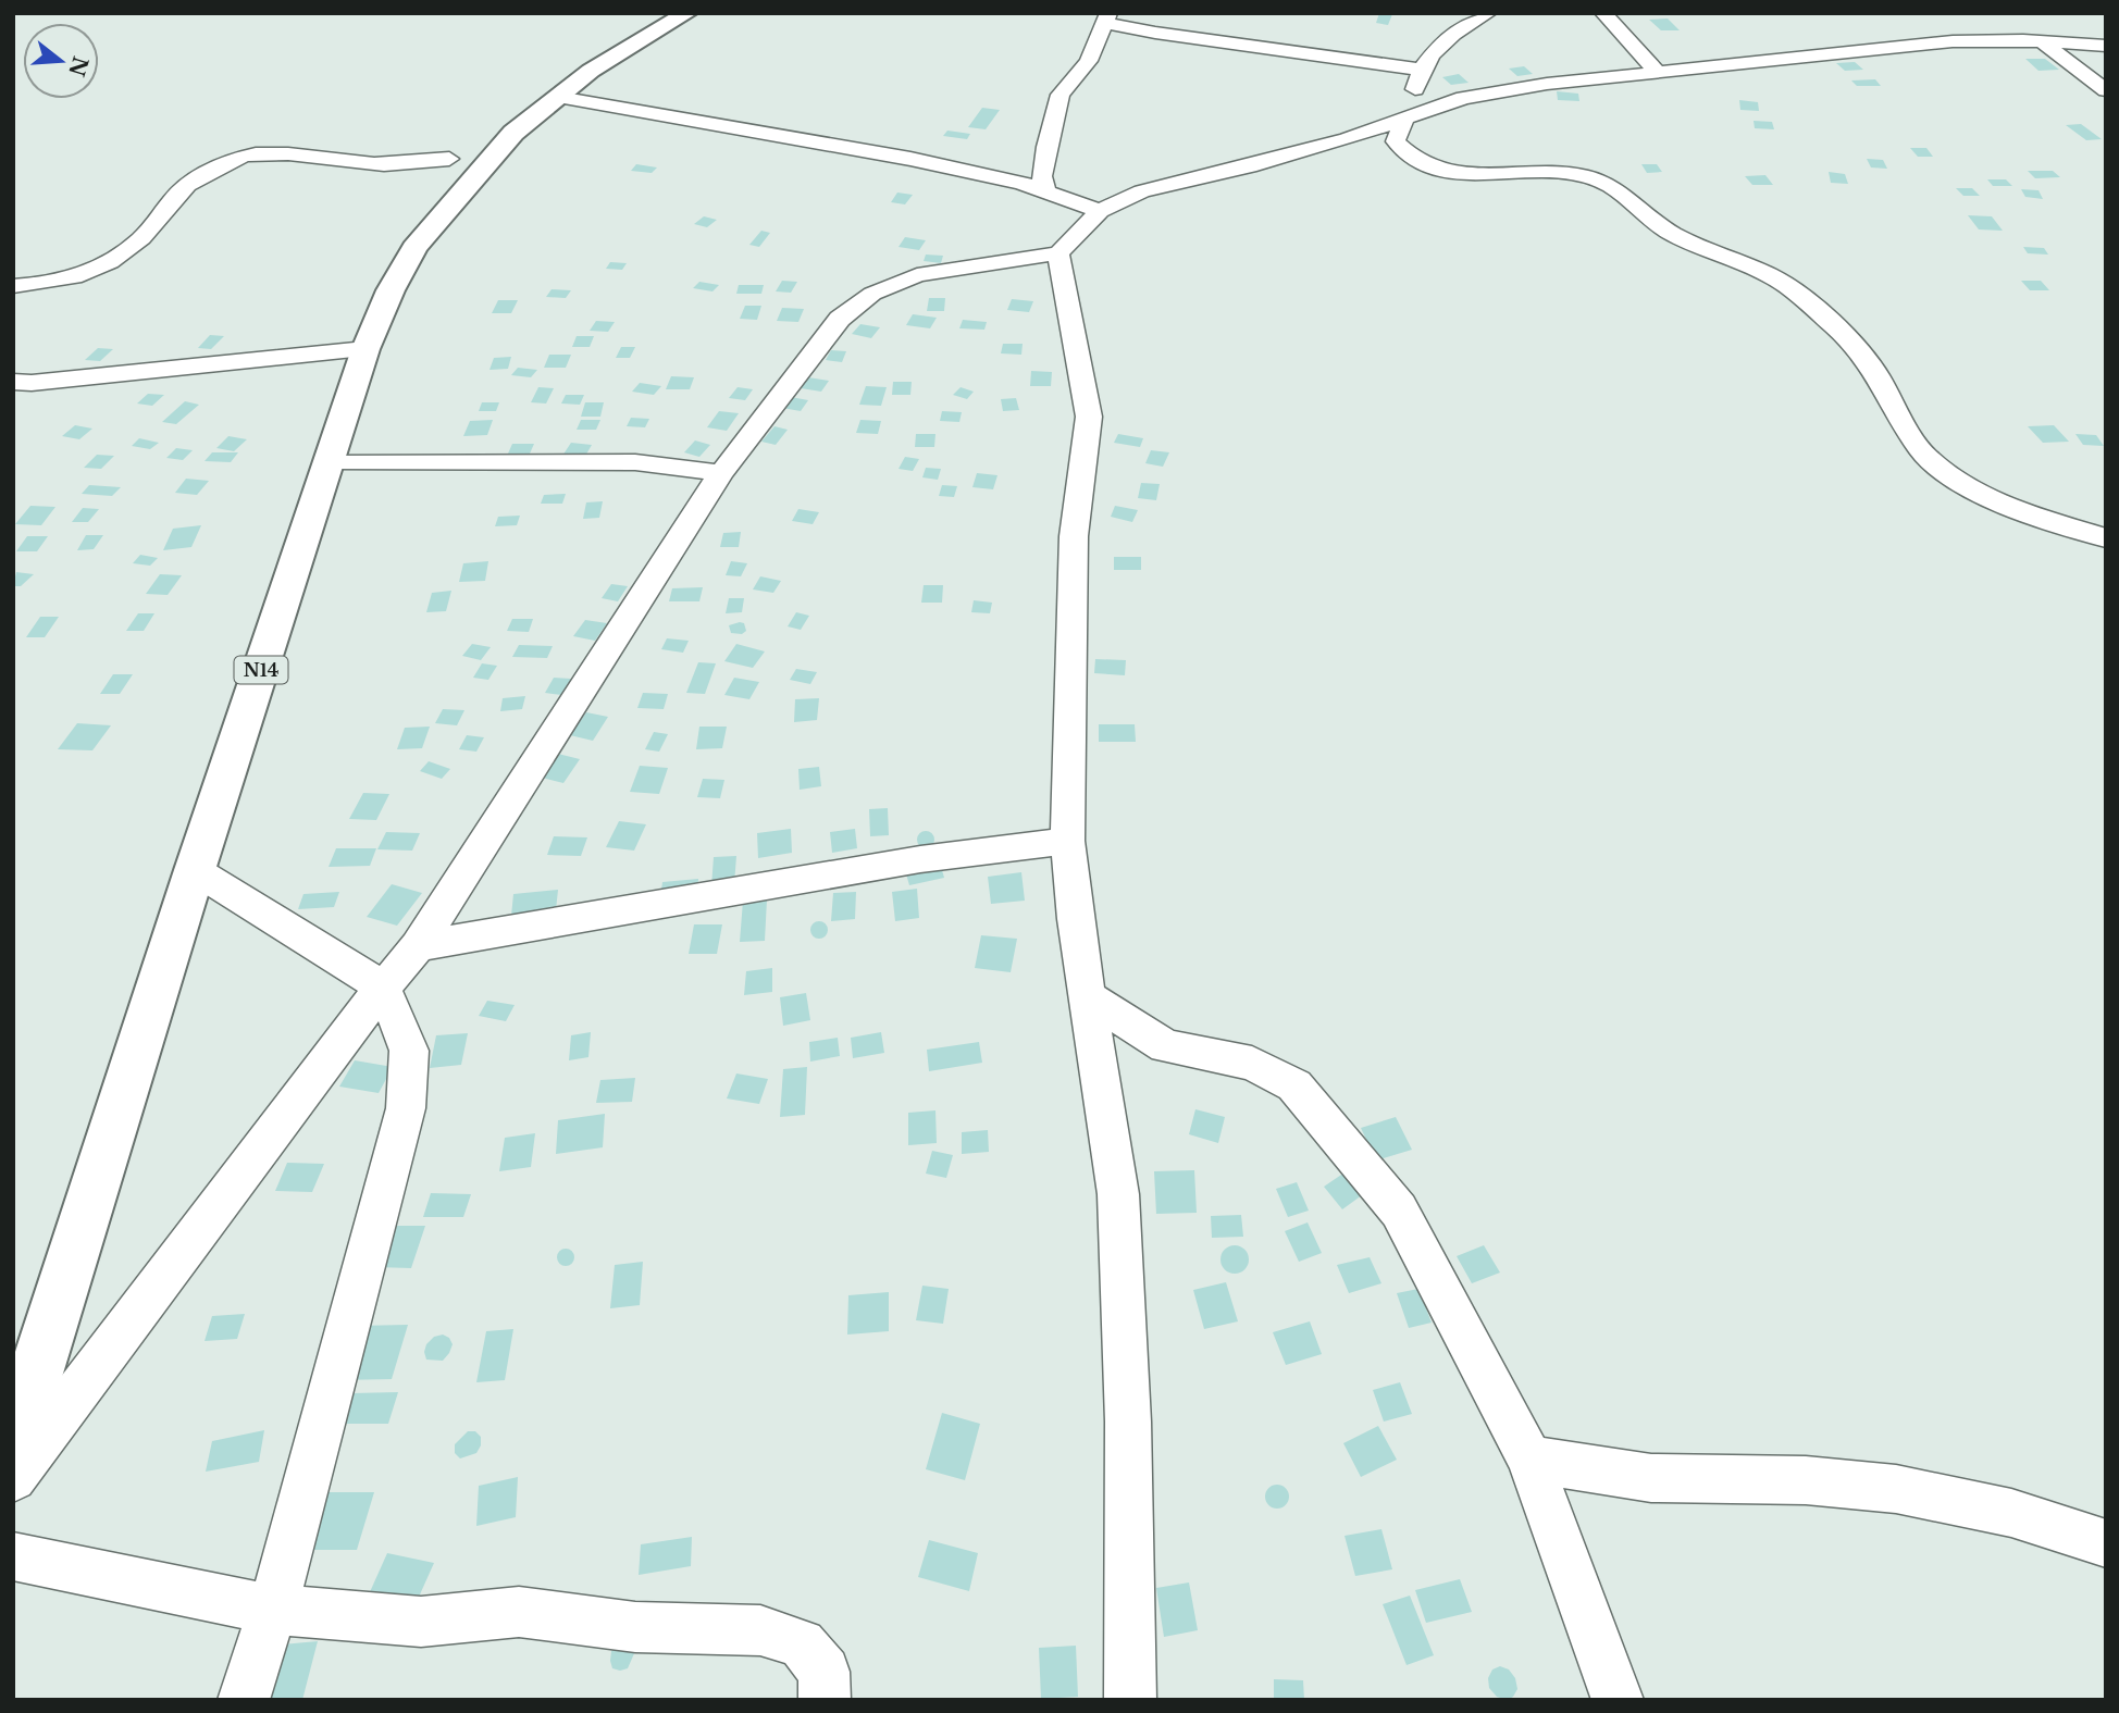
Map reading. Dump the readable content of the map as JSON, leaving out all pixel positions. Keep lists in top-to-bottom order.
{
  "streets": {
    "main road": ["N14"]
  },
  "north": "right"
}
